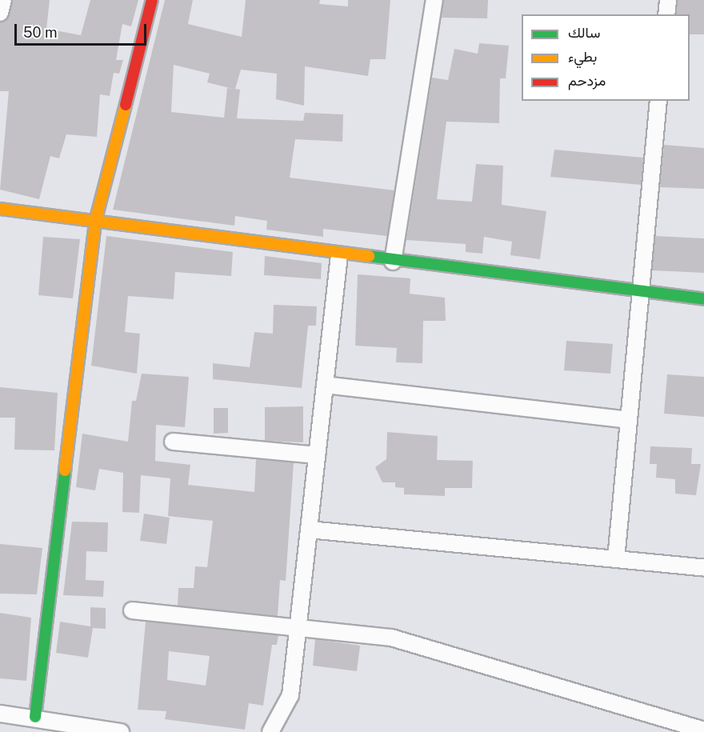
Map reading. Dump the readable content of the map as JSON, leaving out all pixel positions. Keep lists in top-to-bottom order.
{
  "legend": ["سالك", "بطيء", "مزدحم"],
  "scale_bar": "50 m"
}
